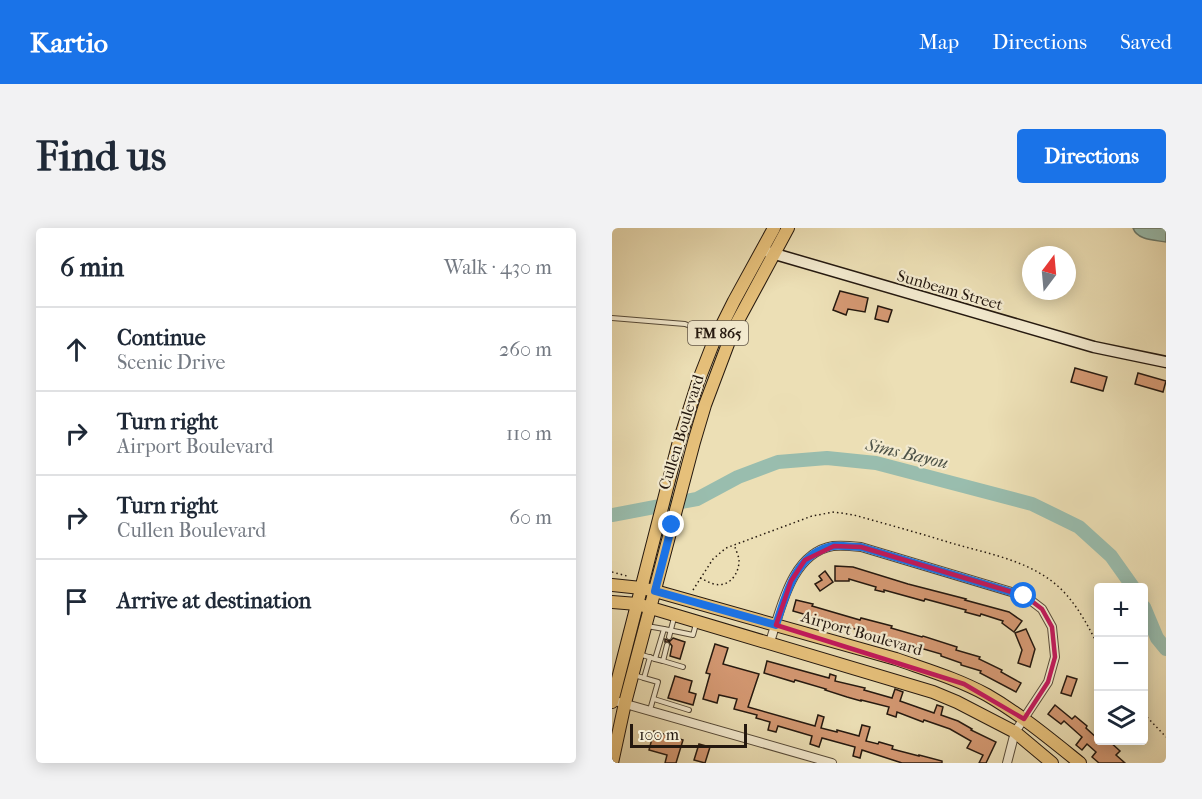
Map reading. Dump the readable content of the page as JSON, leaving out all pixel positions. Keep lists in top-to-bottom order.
{
  "streets": {
    "main road": ["FM 865", "Cullen Boulevard", "Airport Boulevard"],
    "street": ["Sunbeam Street"]
  },
  "crossings": [
    ["Sunbeam Street", "Cullen Boulevard"],
    ["Cullen Boulevard", "Airport Boulevard"]
  ],
  "water": ["Sims Bayou"],
  "scale_bar": "100 m",
  "north": "top",
  "page": {
    "header": "Kartio",
    "nav": ["Map", "Directions", "Saved"],
    "buttons": "Directions",
    "title": "Find us",
    "heading": ["6 min", "Walk · 430 m"],
    "list": [
      ["Continue", "Scenic Drive", "260 m"],
      ["Turn right", "Airport Boulevard", "110 m"],
      ["Turn right", "Cullen Boulevard", "60 m"],
      "Arrive at destination"
    ],
    "map_buttons": ["+", "−"],
    "scale": "100 m"
  }
}
